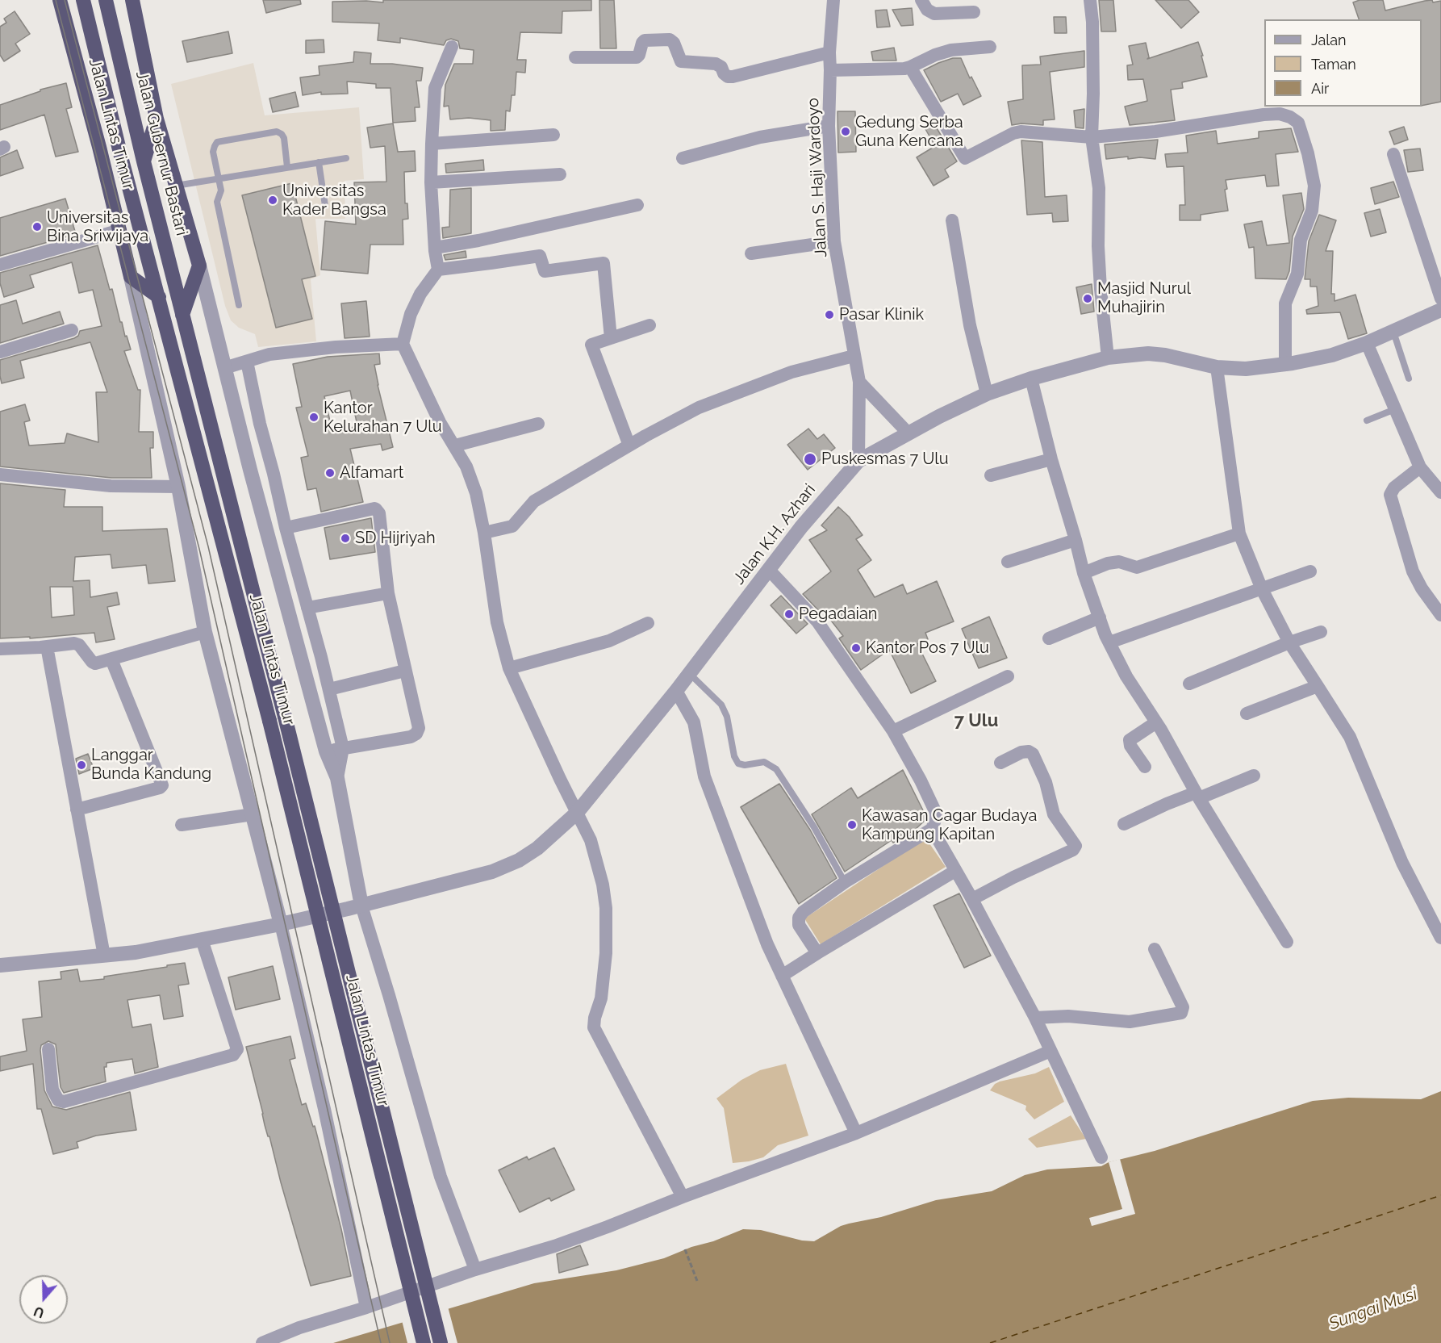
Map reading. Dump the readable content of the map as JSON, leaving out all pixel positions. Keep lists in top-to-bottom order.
{
  "streets": {
    "highway": ["Jalan Lintas Timur", "Jalan Gubernur Bastari"],
    "street": ["Jalan S. Haji Wardoyo", "Jalan K.H. Azhari"]
  },
  "crossings": [
    ["Jalan Lintas Timur", "Jalan Gubernur Bastari"],
    ["Jalan S. Haji Wardoyo", "Jalan K.H. Azhari"]
  ],
  "districts": ["7 Ulu"],
  "water": ["Sungai Musi"],
  "places": [
    "Gedung Serba Guna Kencana",
    "Universitas Kader Bangsa",
    "Universitas Bina Sriwijaya",
    "Masjid Nurul Muhajirin",
    "Pasar Klinik",
    "Kantor Kelurahan 7 Ulu",
    "Puskesmas 7 Ulu",
    "Alfamart",
    "SD Hijriyah",
    "Pegadaian",
    "Kantor Pos 7 Ulu",
    "Langgar Bunda Kandung",
    "Kawasan Cagar Budaya Kampung Kapitan"
  ],
  "legend": ["Jalan", "Taman", "Air"],
  "north": "bottom"
}
